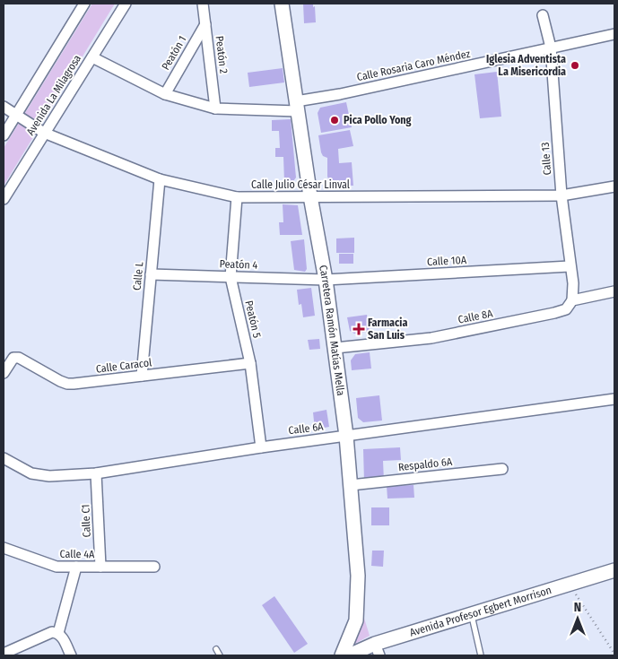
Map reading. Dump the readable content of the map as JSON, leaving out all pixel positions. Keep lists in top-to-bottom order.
{
  "streets": {
    "main road": ["Carretera Ramón Matías Mella", "Avenida Profesor Egbert Morrison"],
    "street": [
      "Peatón 1",
      "Peatón 2",
      "Calle Rosaria Caro Méndez",
      "Avenida La Milagrosa",
      "Calle 13",
      "Calle Julio César Linval",
      "Calle 10A",
      "Peatón 4",
      "Calle L",
      "Calle 8A",
      "Peatón 5",
      "Calle Caracol",
      "Calle 6A",
      "Respaldo 6A",
      "Calle C1",
      "Calle 4A"
    ]
  },
  "crossings": [
    ["Peatón 1", "Peatón 2"],
    ["Peatón 1", "Calle Rosaria Caro Méndez"],
    ["Peatón 2", "Calle Rosaria Caro Méndez"],
    ["Calle Rosaria Caro Méndez", "Avenida La Milagrosa"],
    ["Calle Rosaria Caro Méndez", "Calle 13"],
    ["Calle Rosaria Caro Méndez", "Carretera Ramón Matías Mella"],
    ["Avenida La Milagrosa", "Calle Julio César Linval"],
    ["Calle 13", "Calle Julio César Linval"],
    ["Calle 13", "Calle 10A"],
    ["Calle 13", "Calle 8A"],
    ["Calle Julio César Linval", "Calle L"],
    ["Calle Julio César Linval", "Peatón 5"],
    ["Calle Julio César Linval", "Carretera Ramón Matías Mella"],
    ["Calle 10A", "Peatón 4"],
    ["Calle 10A", "Carretera Ramón Matías Mella"],
    ["Peatón 4", "Calle L"],
    ["Peatón 4", "Peatón 5"],
    ["Peatón 4", "Carretera Ramón Matías Mella"],
    ["Calle L", "Calle Caracol"],
    ["Calle 8A", "Carretera Ramón Matías Mella"],
    ["Peatón 5", "Calle Caracol"],
    ["Peatón 5", "Calle 6A"],
    ["Carretera Ramón Matías Mella", "Calle 6A"],
    ["Carretera Ramón Matías Mella", "Respaldo 6A"],
    ["Calle 6A", "Calle C1"],
    ["Calle C1", "Calle 4A"]
  ],
  "places": {
    "other": ["Iglesia Adventista La Misericordia", "Pica Pollo Yong"],
    "health": ["Farmacia San Luis"]
  },
  "north": "top"
}
